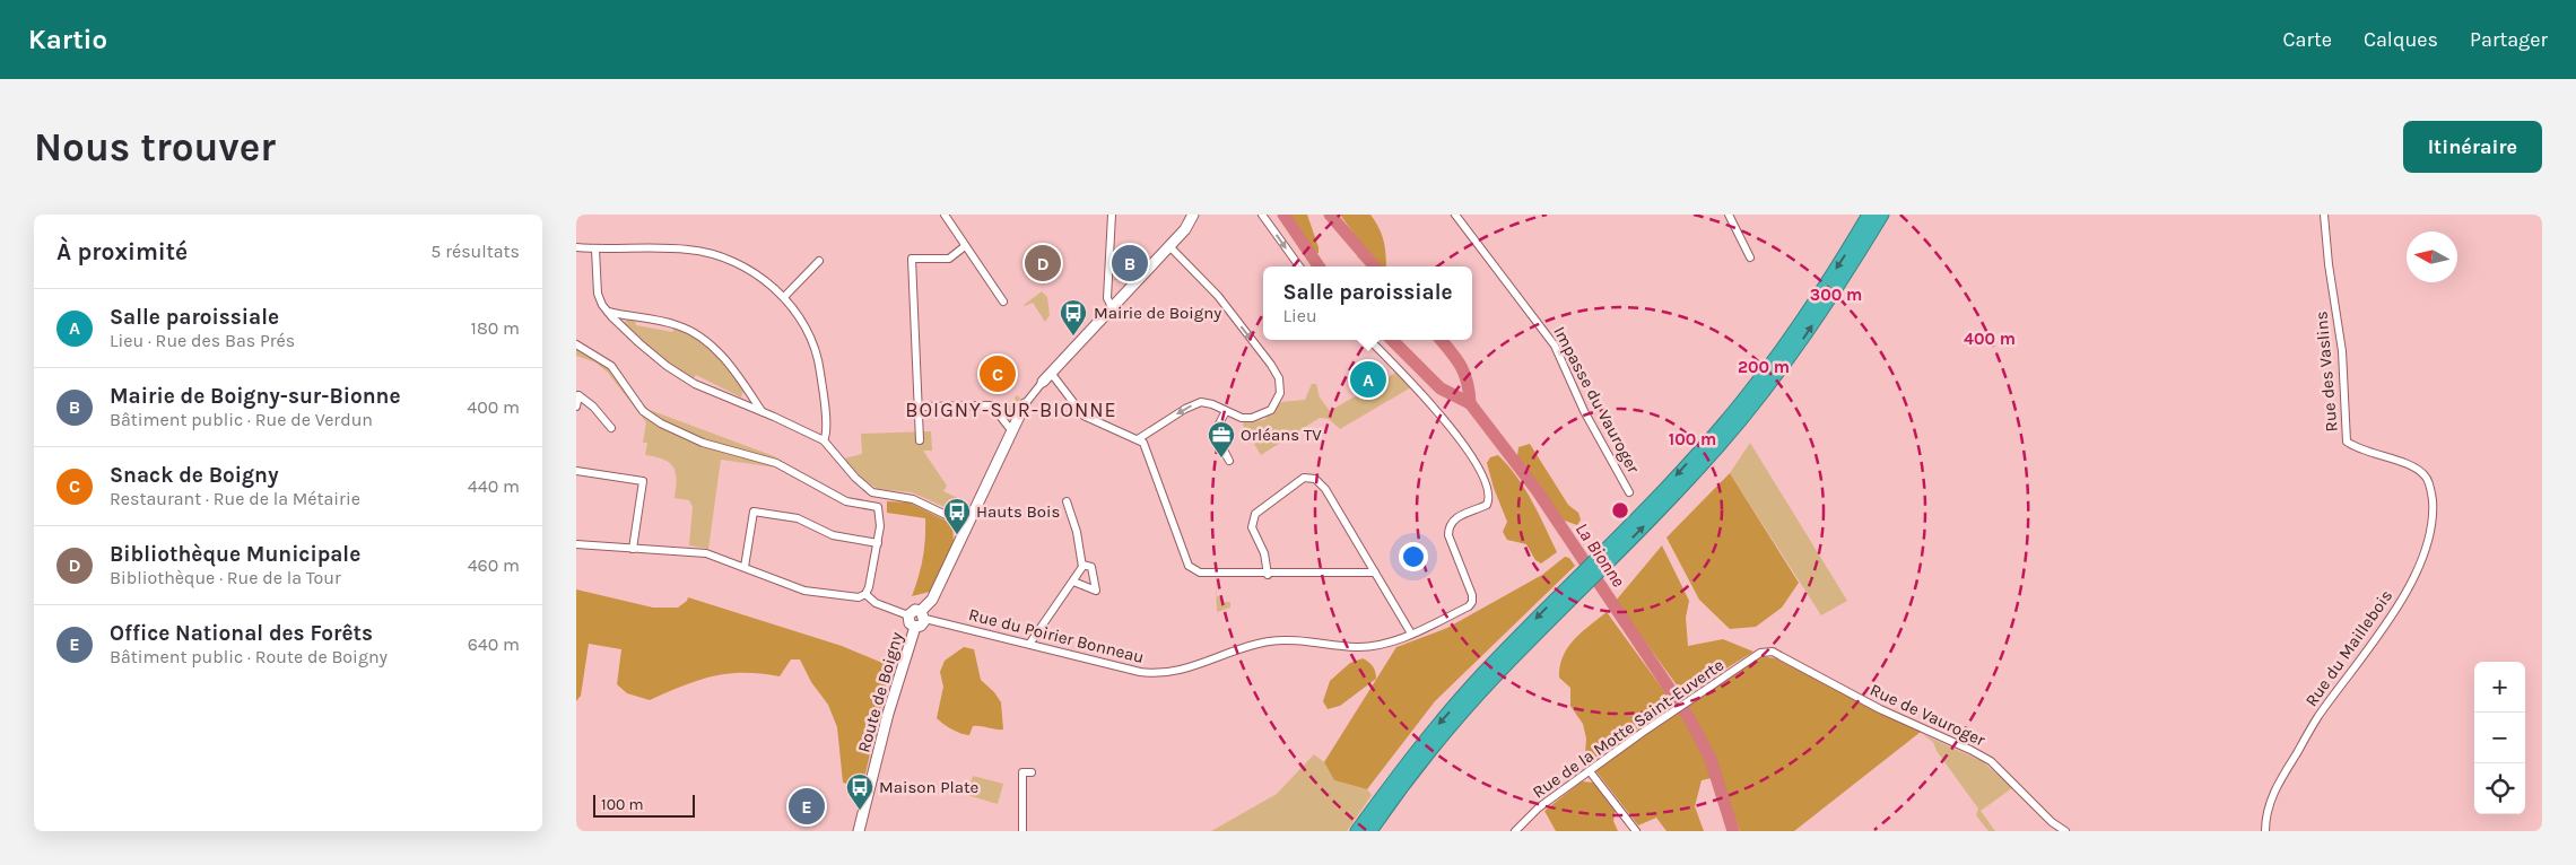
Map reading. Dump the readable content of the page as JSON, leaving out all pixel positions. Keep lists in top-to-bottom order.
{
  "streets": {
    "street": [
      "Rue des Vaslins",
      "Impasse du Vauroger",
      "Rue du Poirier Bonneau",
      "Rue du Maillebois",
      "Route de Boigny",
      "Rue de Vauroger",
      "Rue de la Motte Saint-Euverte"
    ]
  },
  "crossings": [
    ["Rue des Vaslins", "Rue du Maillebois"],
    ["Rue du Poirier Bonneau", "Route de Boigny"],
    ["Rue de Vauroger", "Rue de la Motte Saint-Euverte"]
  ],
  "districts": ["BOIGNY-SUR-BIONNE"],
  "water": ["La Bionne"],
  "places": {
    "bus stop": ["Mairie de Boigny", "Hauts Bois", "Maison Plate"],
    "office": ["Orléans TV"]
  },
  "scale_bar": "100 m",
  "north": "left",
  "page": {
    "header": "Kartio",
    "nav": ["Carte", "Calques", "Partager"],
    "buttons": "Itinéraire",
    "title": "Nous trouver",
    "heading": ["À proximité", "5 résultats"],
    "pins": [
      "B",
      "D",
      "C",
      "A",
      "E"
    ],
    "popup": ["Salle paroissiale", "Lieu"],
    "list": [
      {
        "mark": "A",
        "name": "Salle paroissiale",
        "note": "Lieu · Rue des Bas Prés",
        "value": "180 m"
      },
      {
        "mark": "B",
        "name": "Mairie de Boigny-sur-Bionne",
        "note": "Bâtiment public · Rue de Verdun",
        "value": "400 m"
      },
      {
        "mark": "C",
        "name": "Snack de Boigny",
        "note": "Restaurant · Rue de la Métairie",
        "value": "440 m"
      },
      {
        "mark": "D",
        "name": "Bibliothèque Municipale",
        "note": "Bibliothèque · Rue de la Tour",
        "value": "460 m"
      },
      {
        "mark": "E",
        "name": "Office National des Forêts",
        "note": "Bâtiment public · Route de Boigny",
        "value": "640 m"
      }
    ],
    "map_buttons": ["+", "−"],
    "scale": "100 m"
  },
  "rings": [
    "300 m",
    "400 m",
    "200 m",
    "100 m"
  ]
}
